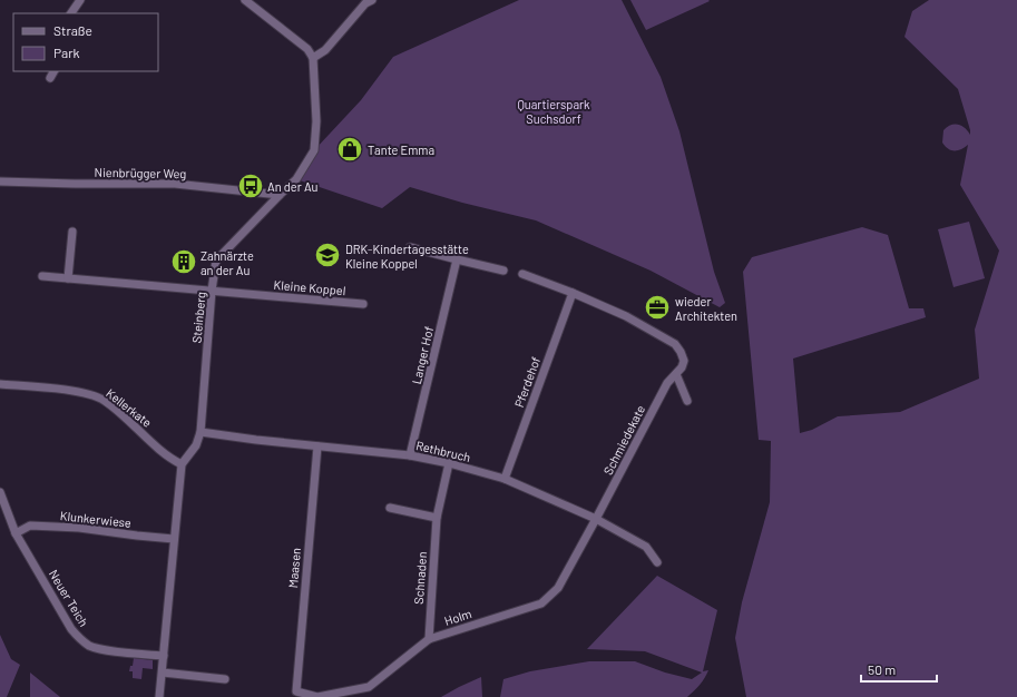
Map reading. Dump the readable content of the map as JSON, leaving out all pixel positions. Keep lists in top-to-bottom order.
{
  "streets": {
    "street": [
      "Nienbrügger Weg",
      "Kleine Koppel",
      "Steinberg",
      "Langer Hof",
      "Pferdehof",
      "Kellerkate",
      "Schmiedekate",
      "Rethbruch",
      "Klunkerwiese",
      "Maasen",
      "Schnaden",
      "Neuer Teich",
      "Holm"
    ]
  },
  "crossings": [
    ["Nienbrügger Weg", "Steinberg"],
    ["Kleine Koppel", "Steinberg"],
    ["Steinberg", "Kellerkate"],
    ["Steinberg", "Rethbruch"],
    ["Langer Hof", "Rethbruch"],
    ["Pferdehof", "Schmiedekate"],
    ["Pferdehof", "Rethbruch"],
    ["Schmiedekate", "Rethbruch"],
    ["Schmiedekate", "Holm"],
    ["Rethbruch", "Maasen"],
    ["Rethbruch", "Schnaden"],
    ["Rethbruch", "Holm"],
    ["Klunkerwiese", "Neuer Teich"],
    ["Maasen", "Holm"],
    ["Schnaden", "Holm"]
  ],
  "parks": ["Quartierspark Suchsdorf"],
  "places": {
    "shop": ["Tante Emma"],
    "bus stop": ["An der Au"],
    "school or university": ["DRK-Kindertagesstätte Kleine Koppel"],
    "building": ["Zahnärzte an der Au"],
    "office": ["wieder Architekten"]
  },
  "legend": ["Straße", "Park"],
  "scale_bar": "50 m"
}
